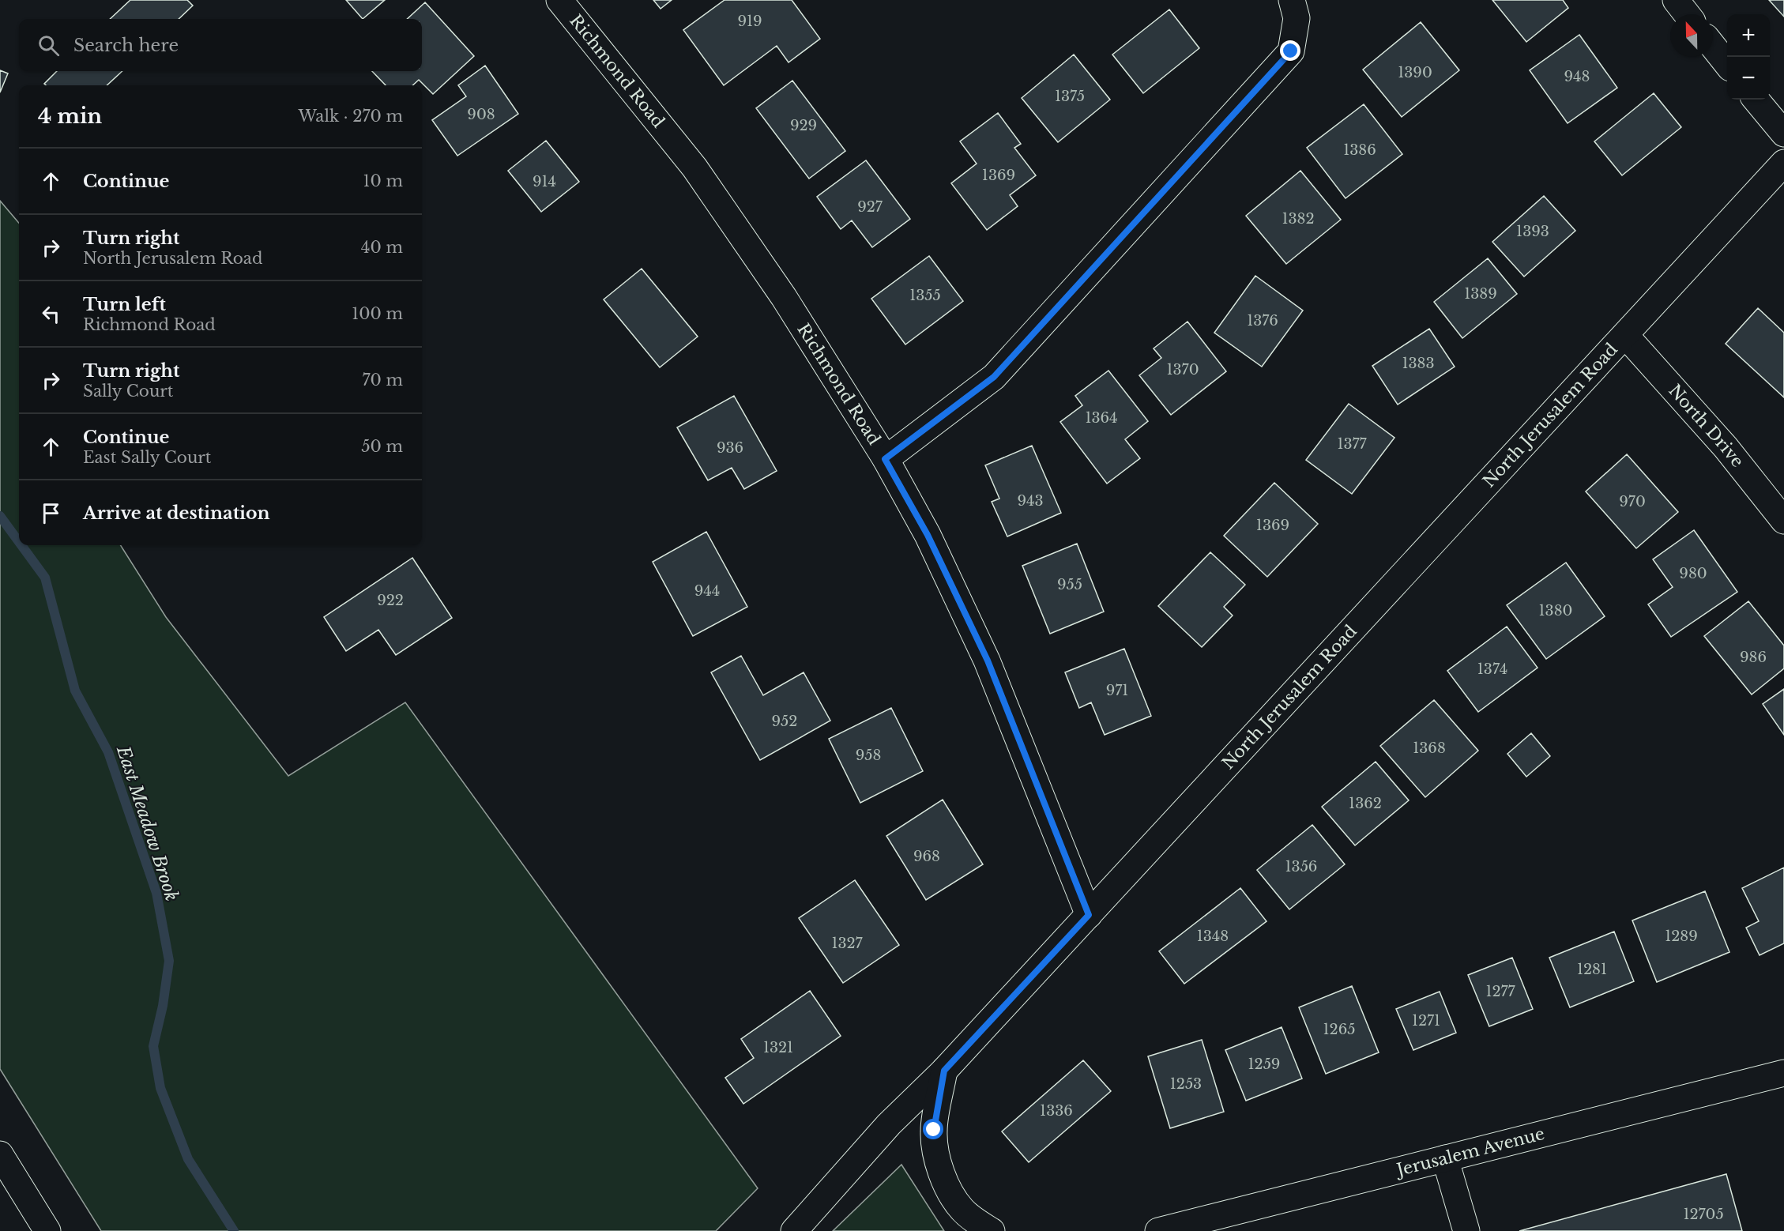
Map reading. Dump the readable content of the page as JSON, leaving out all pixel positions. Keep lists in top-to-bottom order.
{
  "streets": {
    "main road": [
      "Richmond Road",
      "North Jerusalem Road",
      "North Drive",
      "Jerusalem Avenue"
    ]
  },
  "crossings": [
    ["Richmond Road", "North Jerusalem Road"],
    ["North Jerusalem Road", "North Drive"]
  ],
  "water": ["East Meadow Brook"],
  "house_numbers": [
    "919",
    "1390",
    "948",
    "1375",
    "908",
    "929",
    "1386",
    "1369",
    "914",
    "927",
    "1382",
    "1393",
    "1389",
    "1355",
    "1376",
    "1383",
    "1370",
    "1364",
    "1377",
    "936",
    "943",
    "970",
    "1369",
    "980",
    "955",
    "944",
    "922",
    "1380",
    "986",
    "1374",
    "971",
    "952",
    "1368",
    "958",
    "1362",
    "968",
    "1356",
    "1348",
    "1289",
    "1327",
    "1281",
    "1277",
    "1271",
    "1265",
    "1321",
    "1259",
    "1253",
    "1336",
    "12705"
  ],
  "north": "top",
  "page": {
    "map_buttons": ["+", "−"],
    "search": "Search here",
    "heading": ["4 min", "Walk · 270 m"],
    "list": [
      ["Continue", "10 m"],
      ["Turn right", "North Jerusalem Road", "40 m"],
      ["Turn left", "Richmond Road", "100 m"],
      ["Turn right", "Sally Court", "70 m"],
      ["Continue", "East Sally Court", "50 m"],
      "Arrive at destination"
    ]
  }
}
